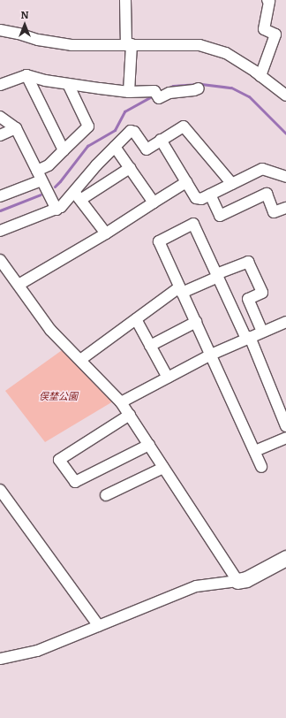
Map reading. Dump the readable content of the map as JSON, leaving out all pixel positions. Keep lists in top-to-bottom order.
{
  "parks": ["俣埜公園"],
  "north": "top"
}
